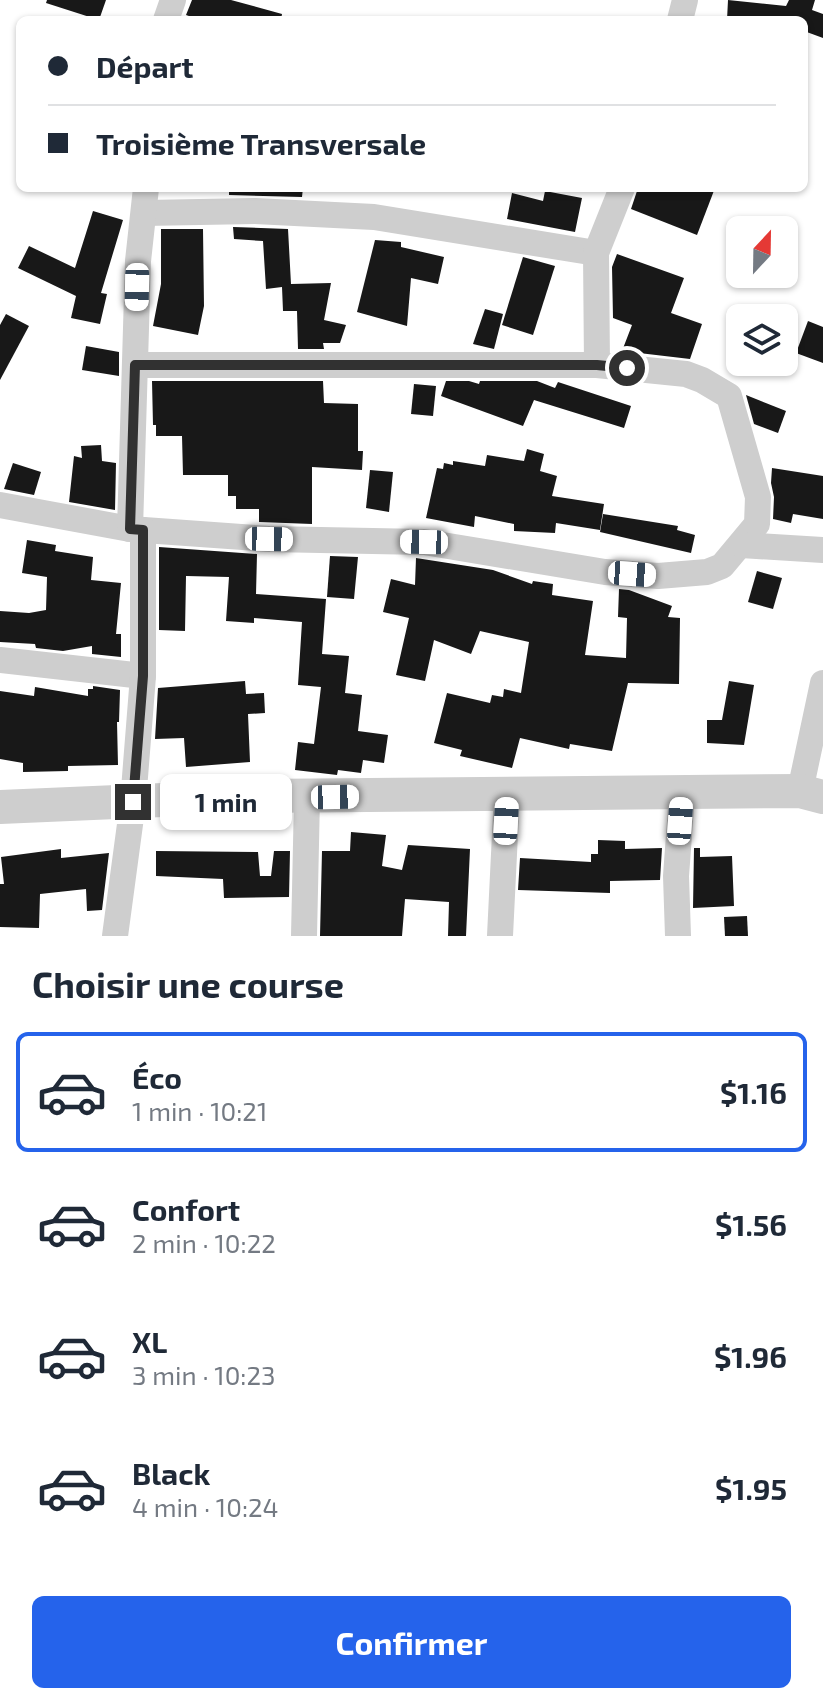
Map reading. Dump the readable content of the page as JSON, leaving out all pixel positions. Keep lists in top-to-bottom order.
{
  "north": "top",
  "page": {
    "banner": ["Départ", "Troisième Transversale"],
    "bubble": "1 min",
    "heading": "Choisir une course",
    "list": [
      {
        "name": "Éco",
        "note": "1 min · 10:21",
        "value": "$1.16"
      },
      {
        "name": "Confort",
        "note": "2 min · 10:22",
        "value": "$1.56"
      },
      {
        "name": "XL",
        "note": "3 min · 10:23",
        "value": "$1.96"
      },
      {
        "name": "Black",
        "note": "4 min · 10:24",
        "value": "$1.95"
      }
    ],
    "buttons": "Confirmer"
  }
}
